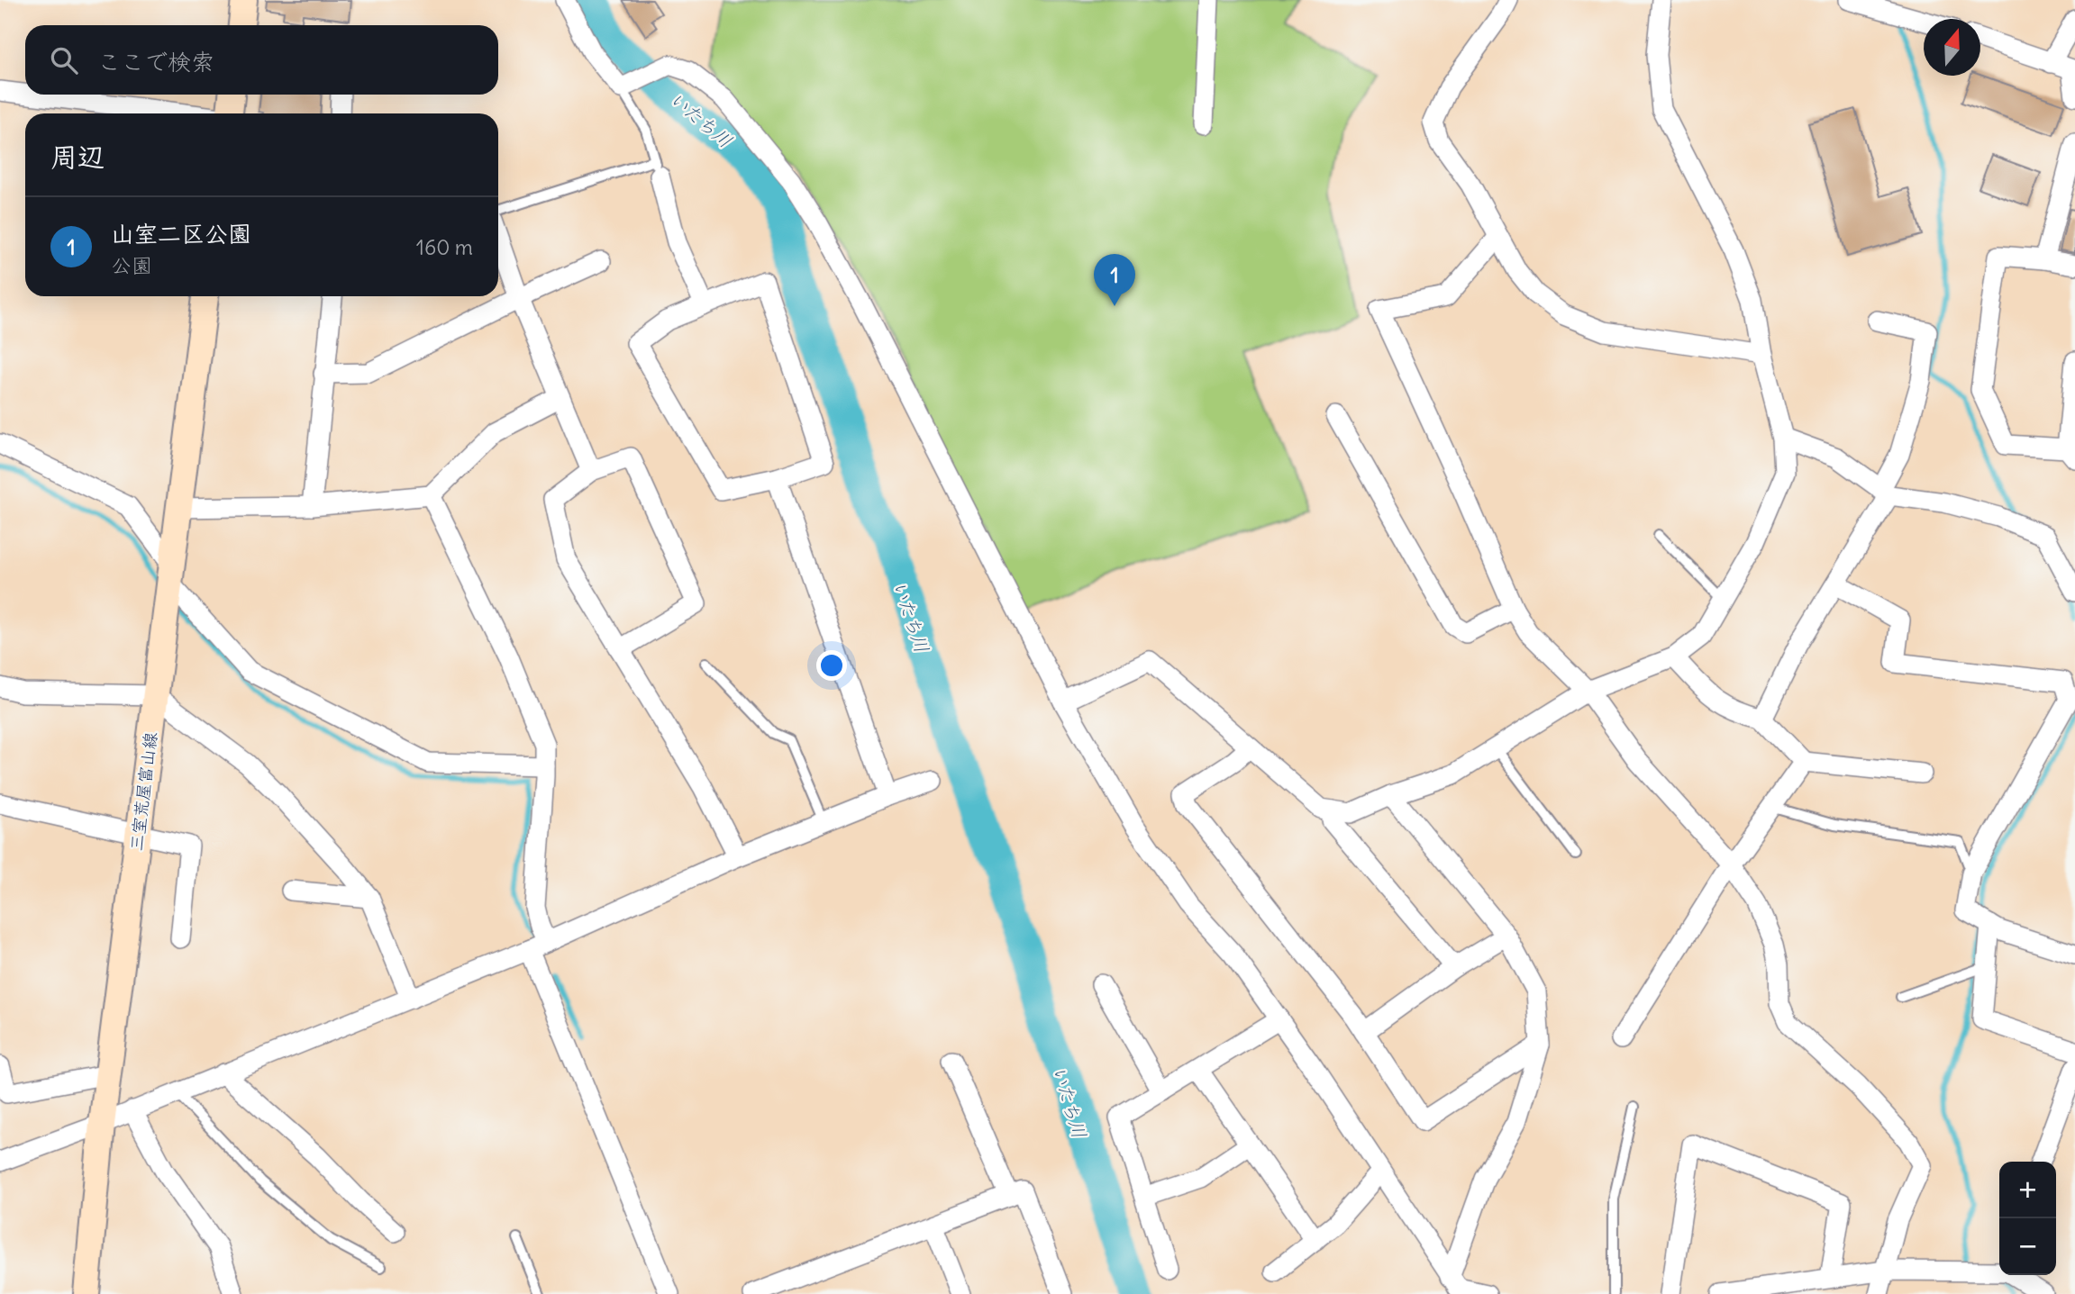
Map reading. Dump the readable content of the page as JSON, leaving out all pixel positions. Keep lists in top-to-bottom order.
{
  "streets": {
    "main road": ["三室荒屋富山線"]
  },
  "water": ["いたち川"],
  "north": "top",
  "page": {
    "search": "ここで検索",
    "heading": "周辺",
    "list": [
      {
        "mark": "1",
        "name": "山室二区公園",
        "note": "公園",
        "value": "160 m"
      }
    ],
    "pins": "1",
    "map_buttons": ["+", "−"]
  }
}
